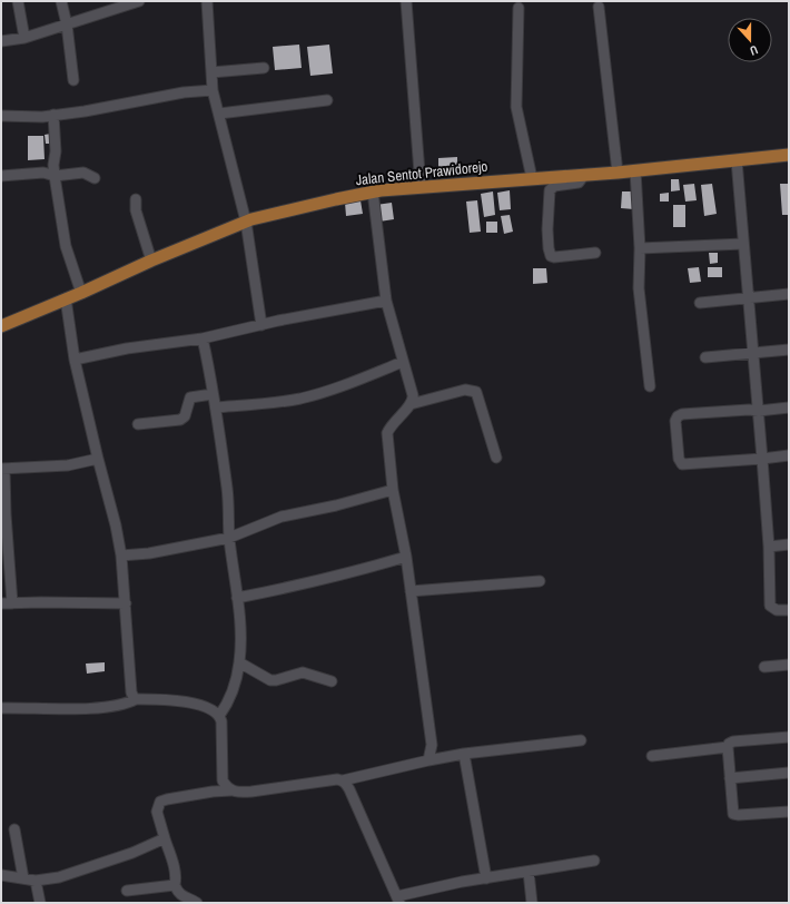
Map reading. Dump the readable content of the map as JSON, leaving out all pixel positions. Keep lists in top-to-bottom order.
{
  "streets": {
    "main road": ["Jalan Sentot Prawidorejo"]
  },
  "north": "bottom"
}
